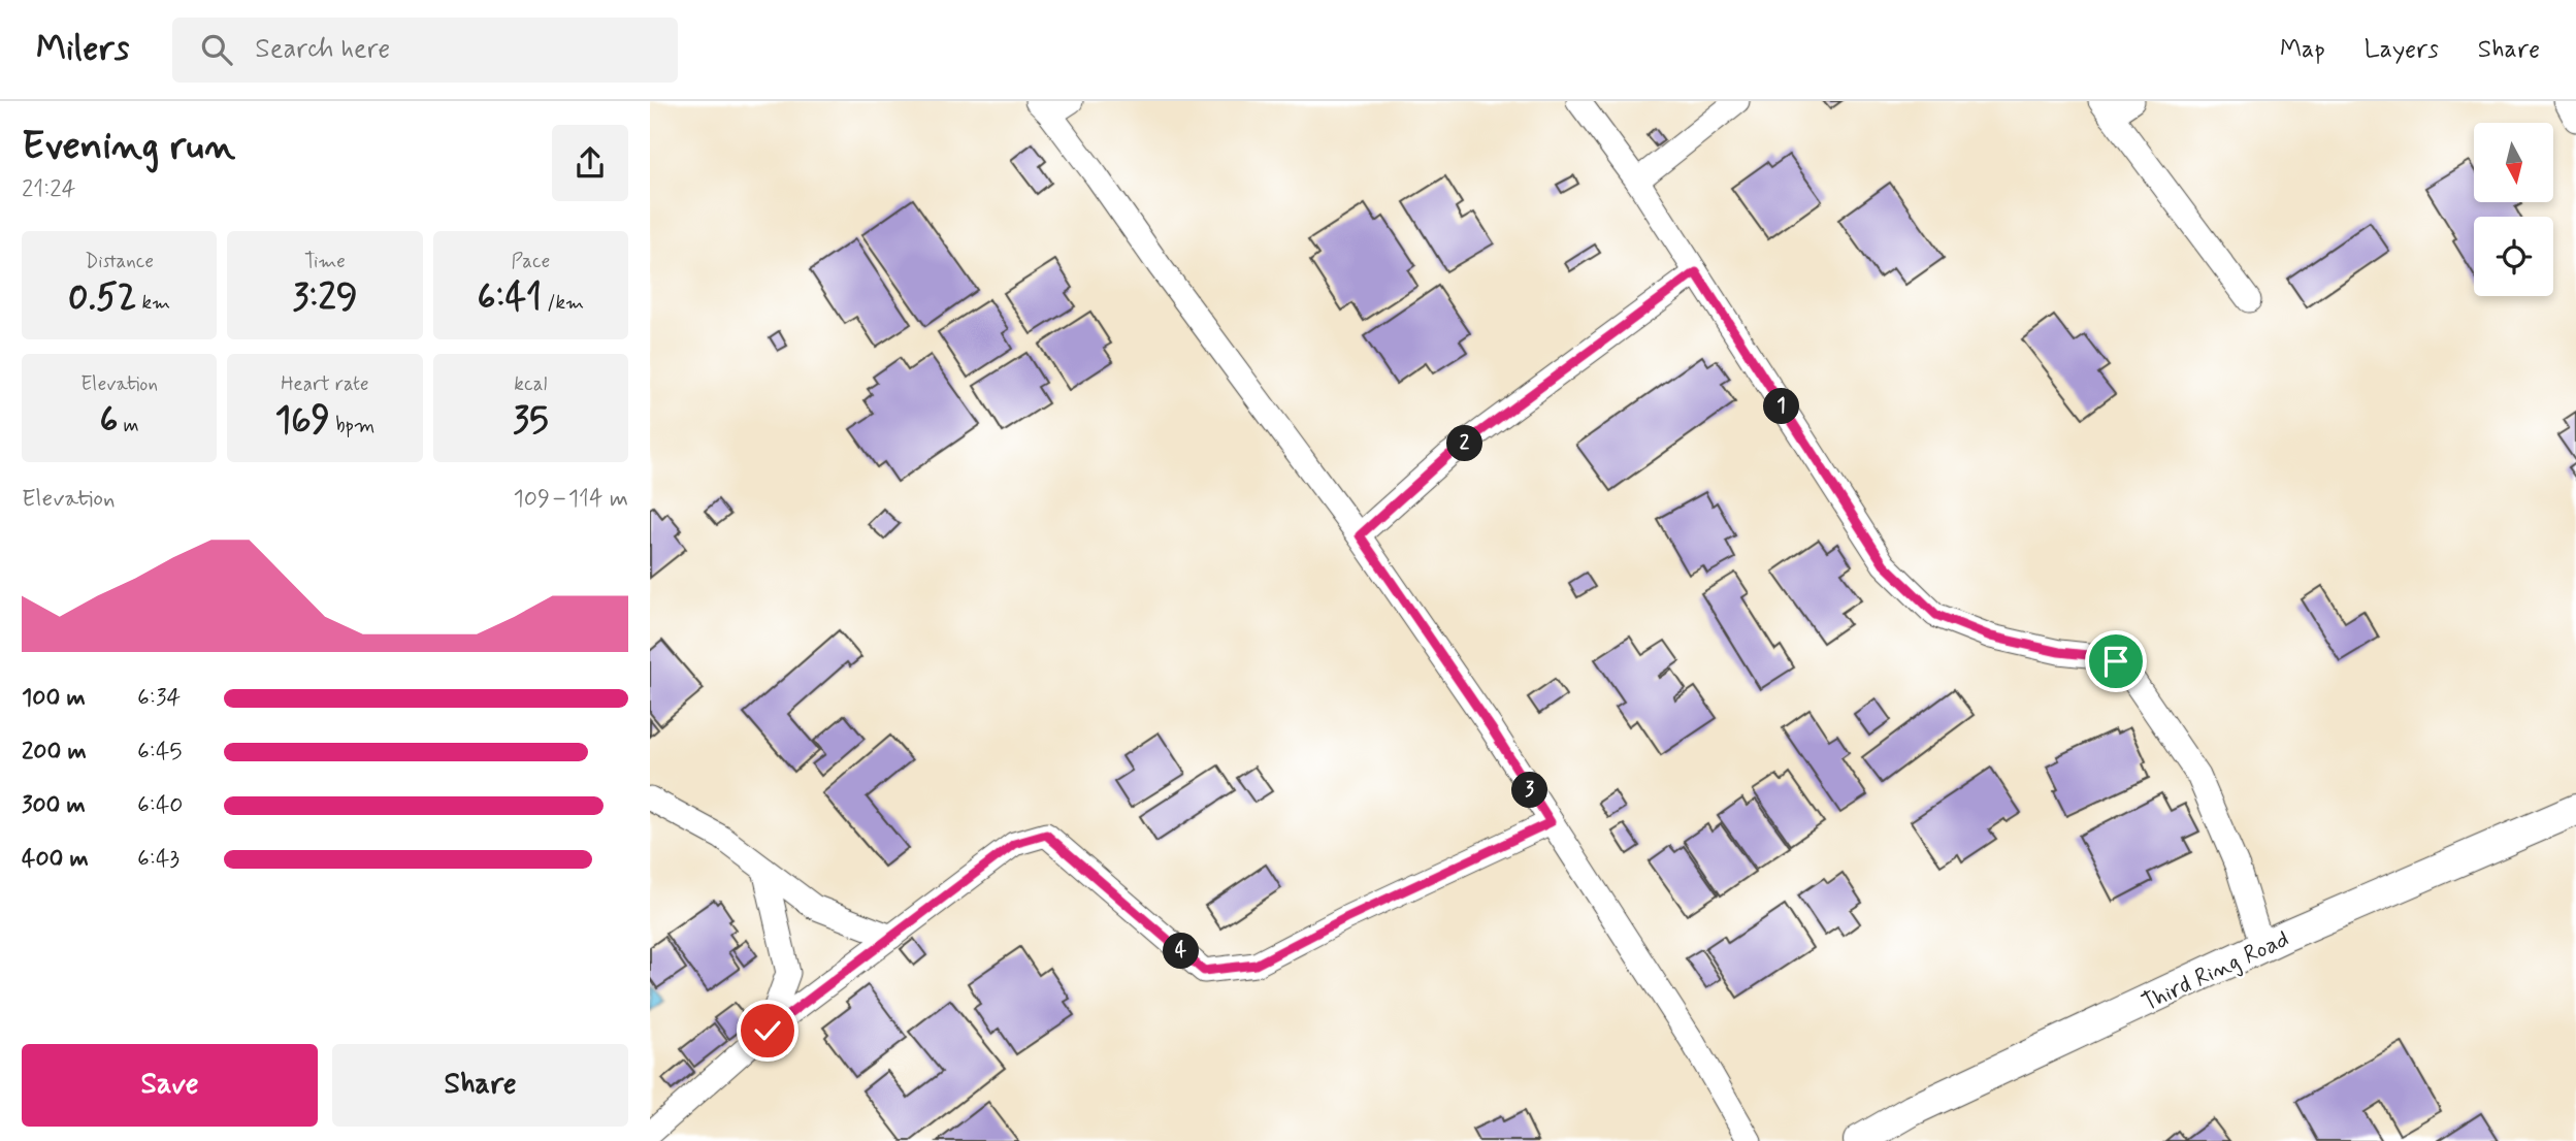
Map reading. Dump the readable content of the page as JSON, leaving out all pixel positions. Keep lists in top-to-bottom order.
{
  "streets": {
    "street": ["Third Ring Road"]
  },
  "north": "bottom",
  "page": {
    "header": "Milers",
    "search": "Search here",
    "nav": ["Map", "Layers", "Share"],
    "heading": ["Evening run", "21:24"],
    "stats": [
      ["Distance", "0.52 km"],
      ["Time", "3:29"],
      ["Pace", "6:41 /km"],
      ["Elevation", "6 m"],
      ["Heart rate", "169 bpm"],
      ["kcal", "35"]
    ],
    "pins": [
      "1",
      "2",
      "3",
      "4"
    ],
    "chart": ["Elevation", "109–114 m"],
    "list": [
      {
        "name": "100 m",
        "note": "6:34"
      },
      {
        "name": "200 m",
        "note": "6:45"
      },
      {
        "name": "300 m",
        "note": "6:40"
      },
      {
        "name": "400 m",
        "note": "6:43"
      }
    ],
    "buttons": ["Save", "Share"]
  }
}
